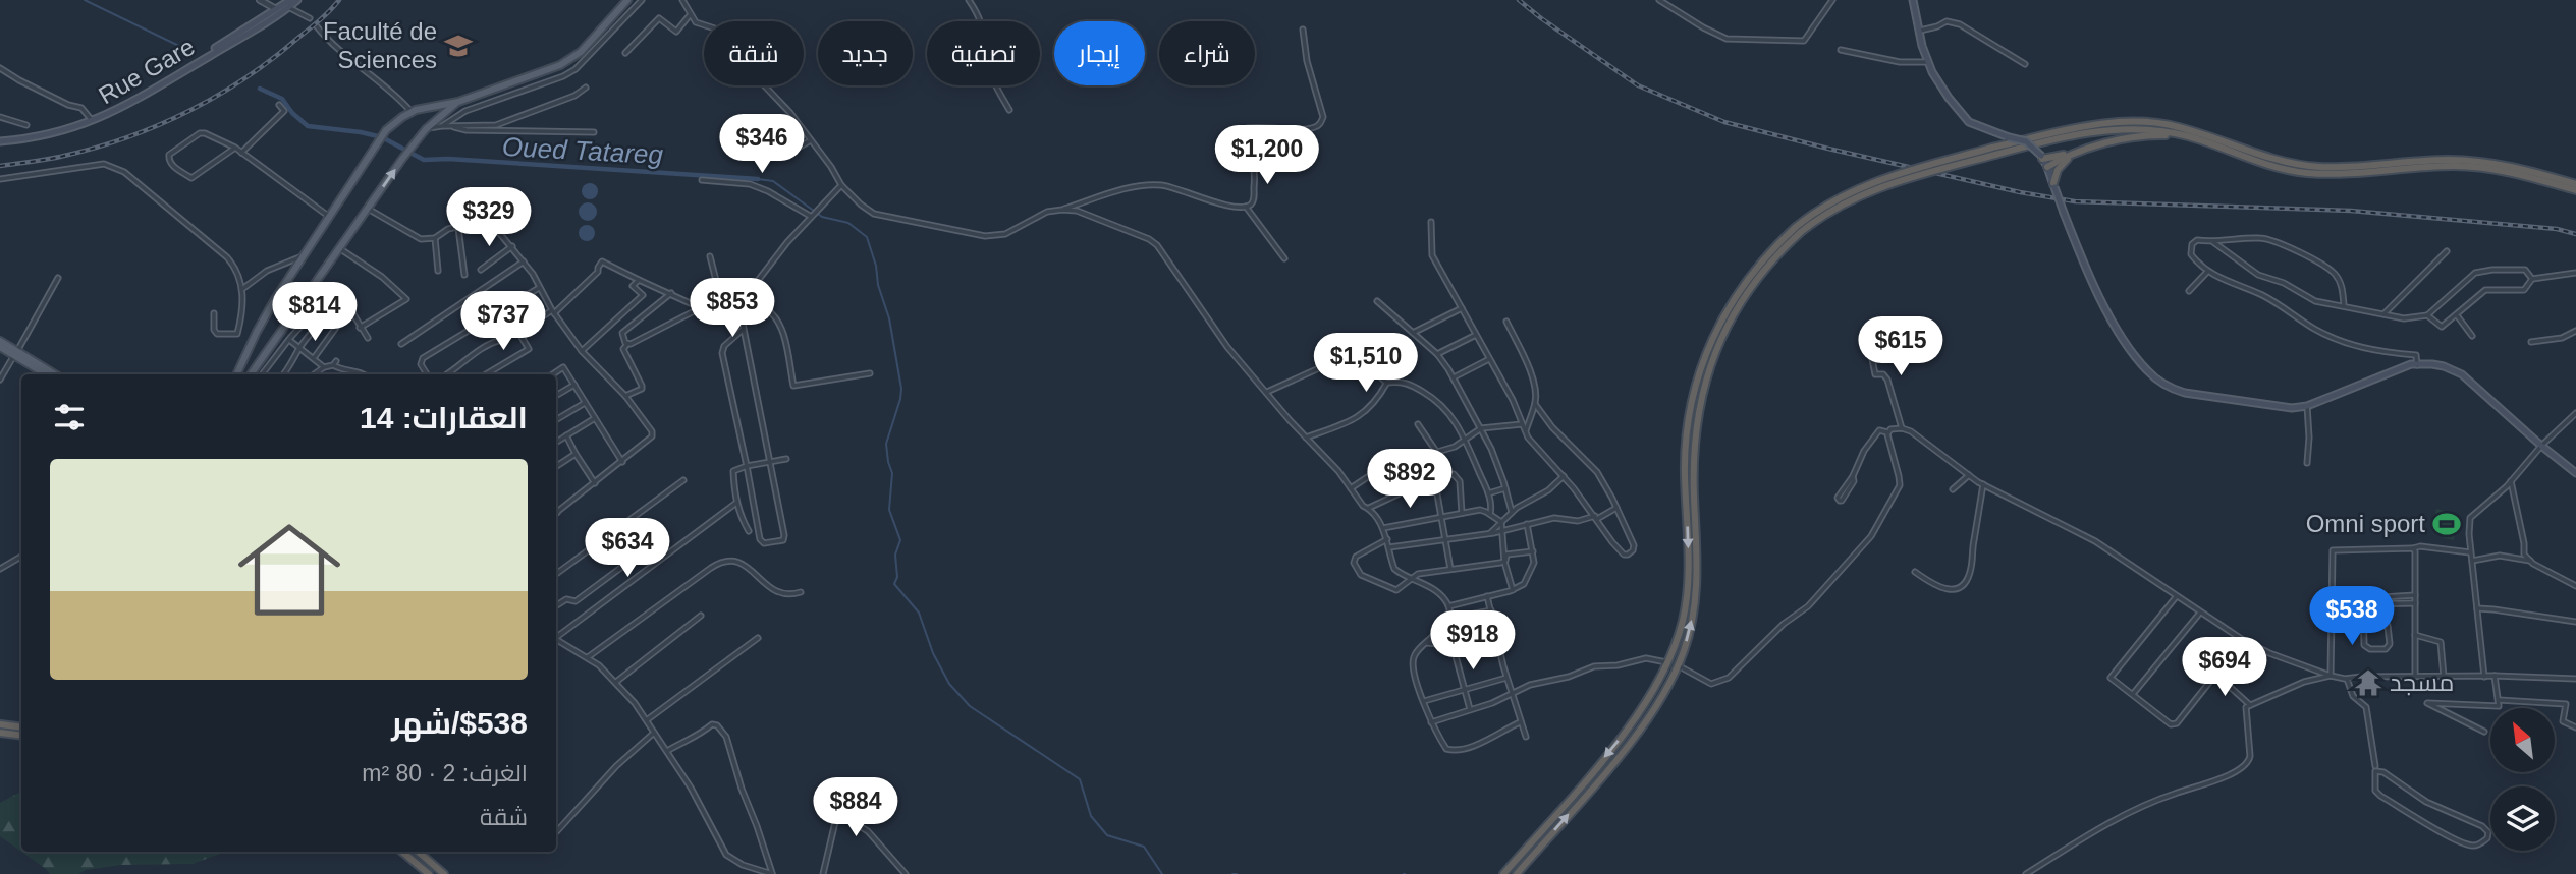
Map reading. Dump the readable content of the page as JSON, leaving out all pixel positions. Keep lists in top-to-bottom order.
{
  "streets": {
    "main road": ["Rue Gare"]
  },
  "water": ["Oued Tatareg"],
  "places": {
    "school or university": ["Faculté de Sciences"],
    "sports": ["Omni sport"],
    "temple": ["مسجد"]
  },
  "north": "top left",
  "page": {
    "chip": [
      "شراء",
      "إيجار",
      "تصفية",
      "جديد",
      "شقة"
    ],
    "price": [
      "$346",
      "$1,200",
      "$329",
      "$853",
      "$814",
      "$737",
      "$615",
      "$1,510",
      "$892",
      "$634",
      "$538",
      "$918",
      "$694",
      "$884"
    ],
    "heading": "العقارات: 14",
    "list": [
      {
        "name": "$538/شهر",
        "note": "الغرف: 2 · 80 m² · شقة"
      }
    ]
  }
}
